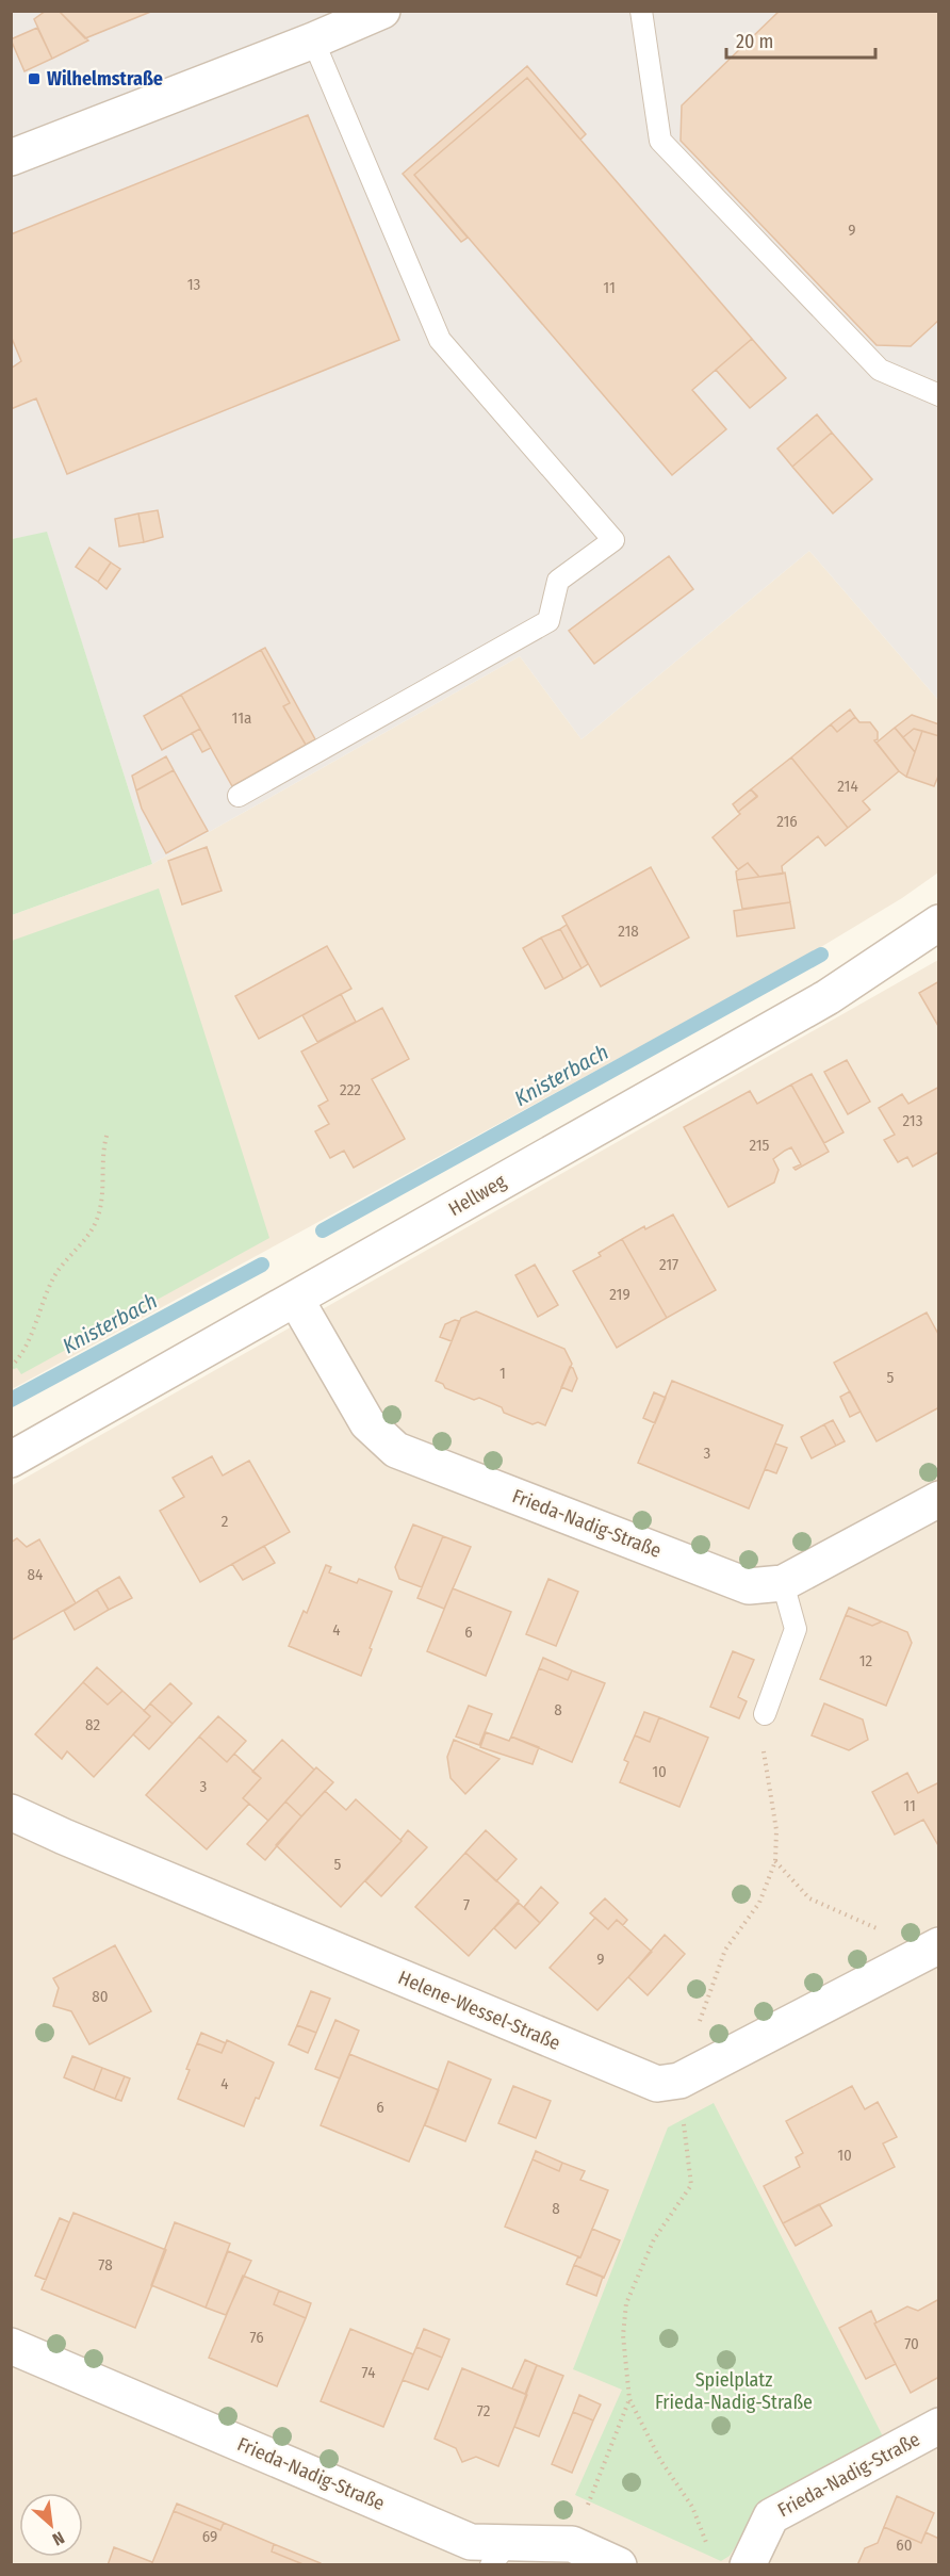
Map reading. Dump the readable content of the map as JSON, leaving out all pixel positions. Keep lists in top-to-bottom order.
{
  "streets": {
    "street": ["Hellweg", "Frieda-Nadig-Straße", "Helene-Wessel-Straße"]
  },
  "crossings": [
    ["Hellweg", "Frieda-Nadig-Straße"]
  ],
  "water": ["Knisterbach"],
  "parks": ["Spielplatz Frieda-Nadig-Straße"],
  "places": {
    "transit": ["Wilhelmstraße"]
  },
  "house_numbers": [
    "9",
    "13",
    "11",
    "11a",
    "214",
    "216",
    "218",
    "222",
    "213",
    "215",
    "217",
    "219",
    "1",
    "5",
    "3",
    "2",
    "84",
    "4",
    "6",
    "12",
    "8",
    "82",
    "10",
    "3",
    "11",
    "5",
    "7",
    "9",
    "80",
    "4",
    "6",
    "10",
    "8",
    "78",
    "76",
    "70",
    "74",
    "72",
    "69",
    "60"
  ],
  "scale_bar": "20 m",
  "north": "bottom right"
}
